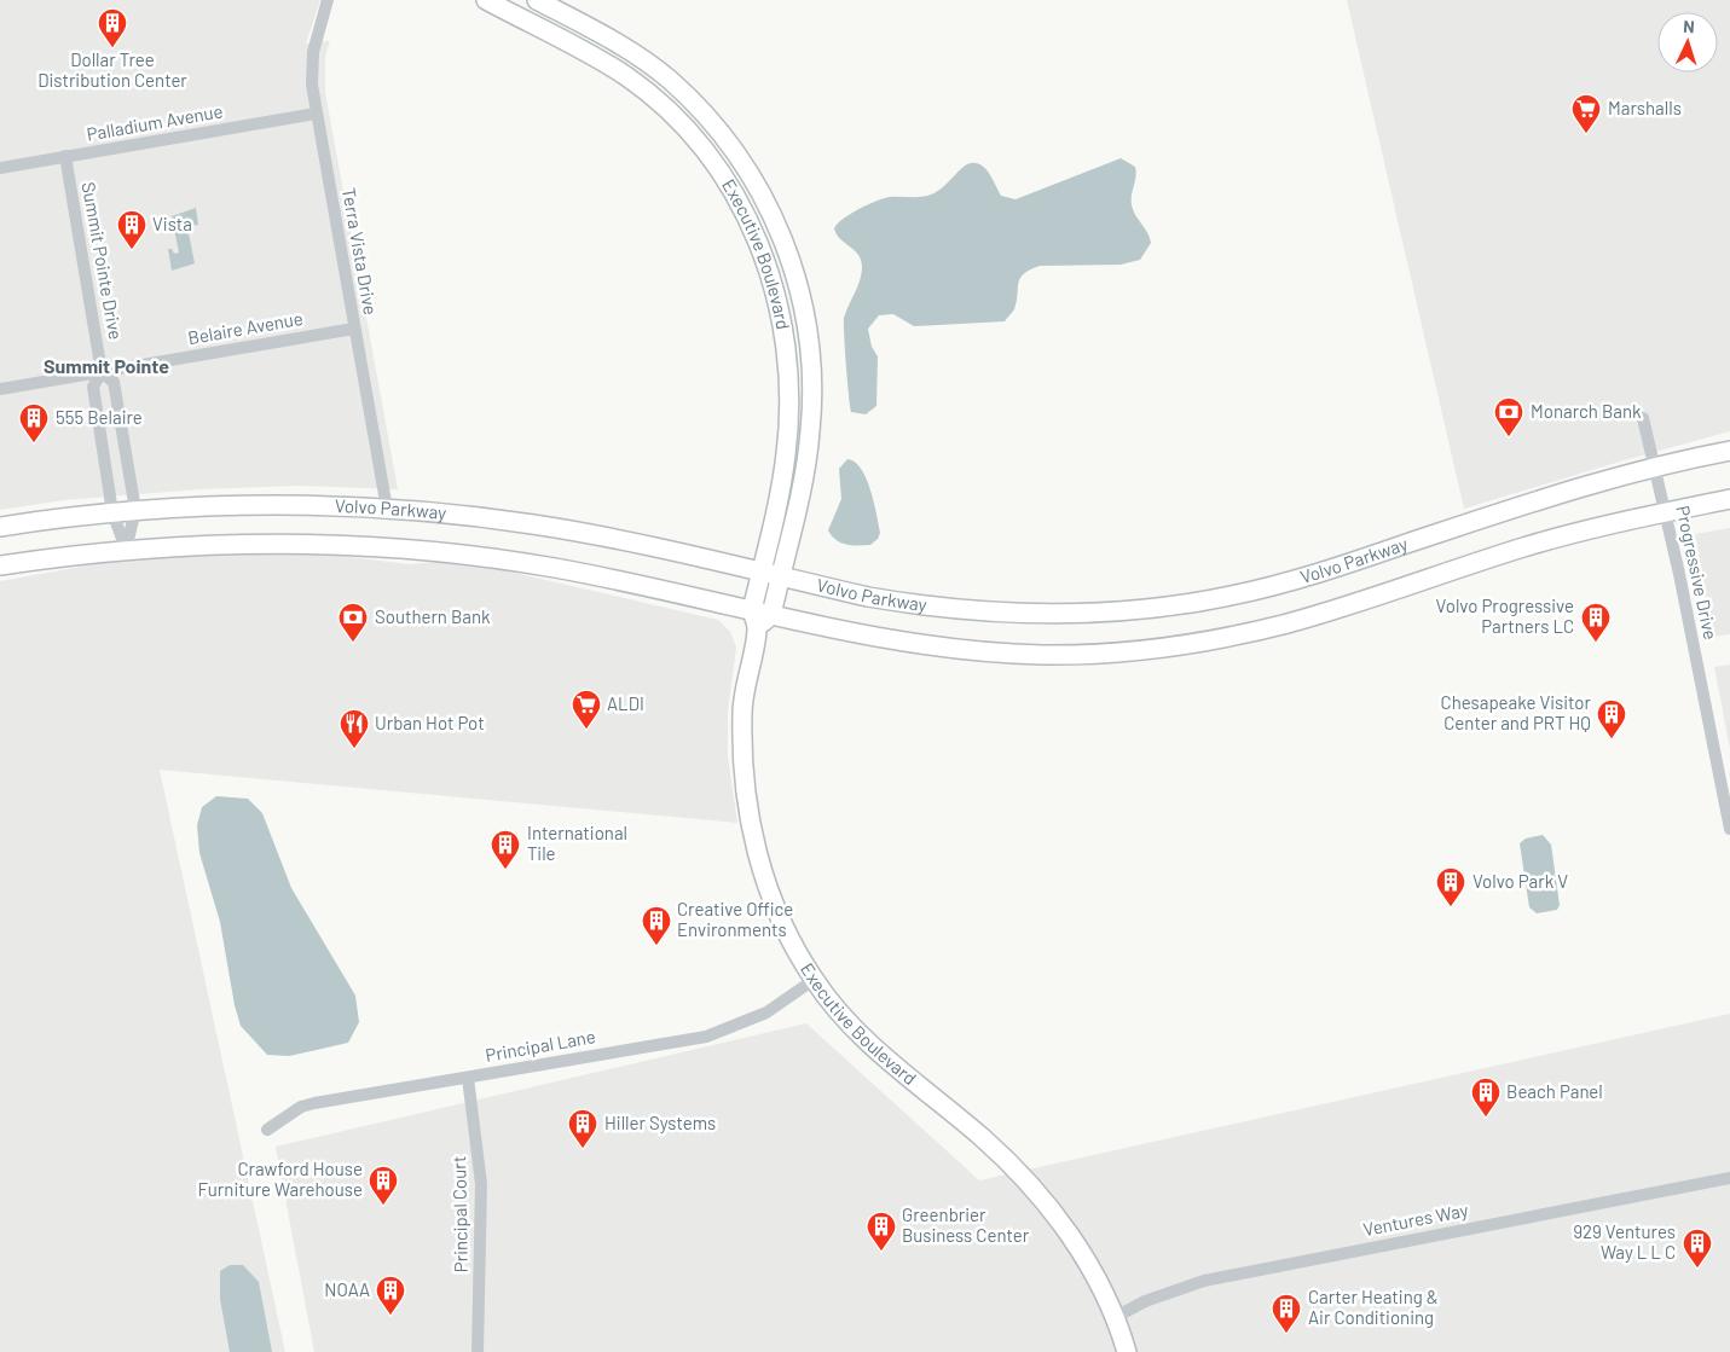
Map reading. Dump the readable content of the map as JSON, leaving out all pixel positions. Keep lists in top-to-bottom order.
{
  "streets": {
    "main road": ["Executive Boulevard", "Volvo Parkway"],
    "street": [
      "Palladium Avenue",
      "Terra Vista Drive",
      "Summit Pointe Drive",
      "Belaire Avenue",
      "Progressive Drive",
      "Principal Lane",
      "Principal Court",
      "Ventures Way"
    ]
  },
  "crossings": [
    ["Palladium Avenue", "Terra Vista Drive"],
    ["Palladium Avenue", "Summit Pointe Drive"],
    ["Terra Vista Drive", "Belaire Avenue"],
    ["Terra Vista Drive", "Volvo Parkway"],
    ["Executive Boulevard", "Volvo Parkway"],
    ["Executive Boulevard", "Principal Lane"],
    ["Executive Boulevard", "Ventures Way"],
    ["Summit Pointe Drive", "Belaire Avenue"],
    ["Summit Pointe Drive", "Volvo Parkway"],
    ["Volvo Parkway", "Progressive Drive"],
    ["Principal Lane", "Principal Court"]
  ],
  "districts": ["Summit Pointe"],
  "places": {
    "building": [
      "Dollar Tree Distribution Center",
      "Vista",
      "555 Belaire",
      "Volvo Progressive Partners LC",
      "Chesapeake Visitor Center and PRT HQ",
      "International Tile",
      "Volvo Park V",
      "Creative Office Environments",
      "Beach Panel",
      "Hiller Systems",
      "Crawford House Furniture Warehouse",
      "Greenbrier Business Center",
      "929 Ventures Way L L C",
      "NOAA",
      "Carter Heating & Air Conditioning"
    ],
    "supermarket": ["Marshalls", "ALDI"],
    "bank": ["Monarch Bank", "Southern Bank"],
    "restaurant": ["Urban Hot Pot"]
  },
  "north": "top"
}
